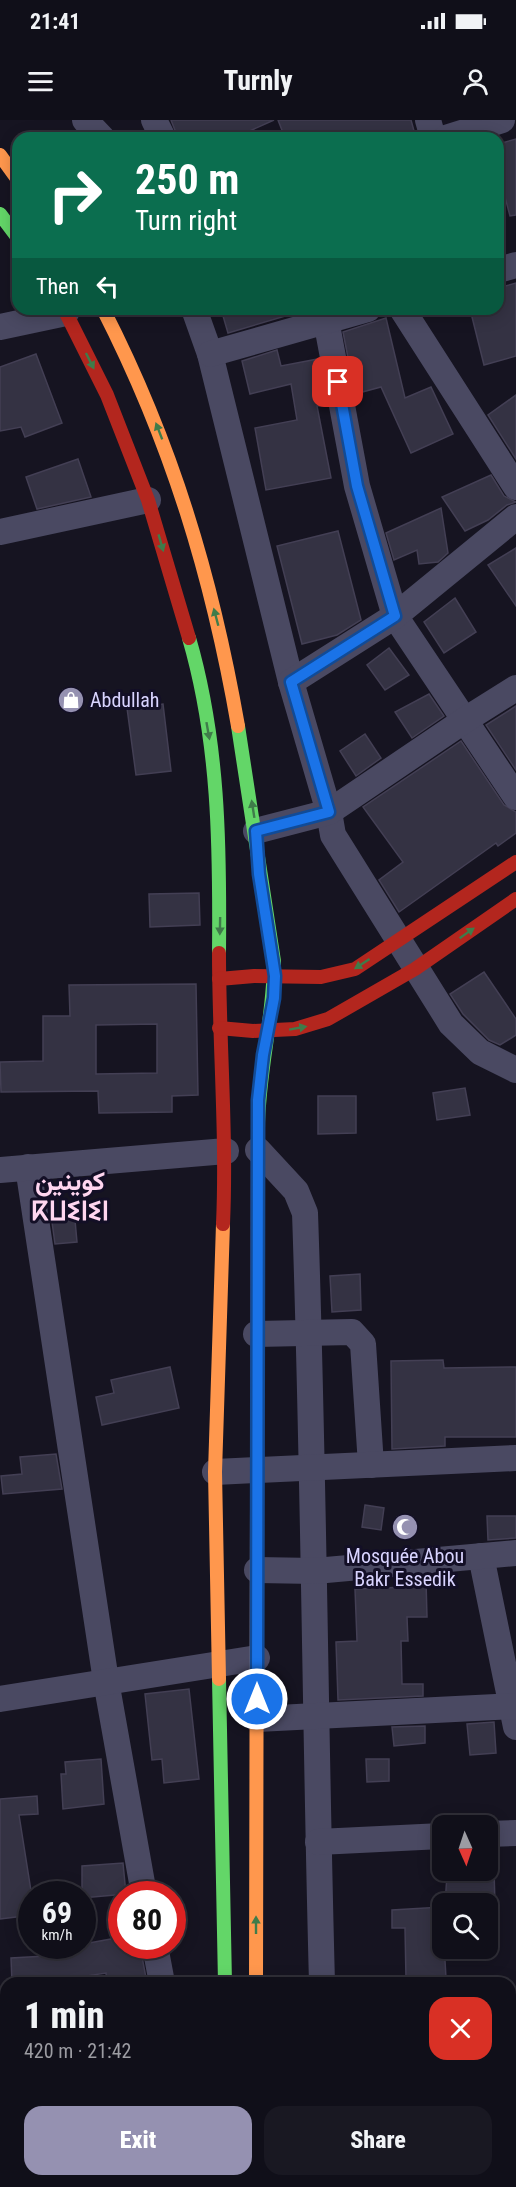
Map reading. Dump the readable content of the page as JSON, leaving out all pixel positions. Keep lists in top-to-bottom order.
{
  "districts": ["كوينين ⴽⵡⵉⵏⵉⵏ"],
  "places": {
    "shop": ["Abdullah"],
    "mosque": ["Mosquée Abou Bakr Essedik"]
  },
  "north": "bottom",
  "page": {
    "status": "21:41",
    "header": "Turnly",
    "turn": ["250 m", "Turn right"],
    "then": "Then",
    "speed": "69 km/h",
    "limit": "80",
    "heading": ["1 min", "420 m · 21:42"],
    "buttons": ["Exit", "Share"]
  }
}
